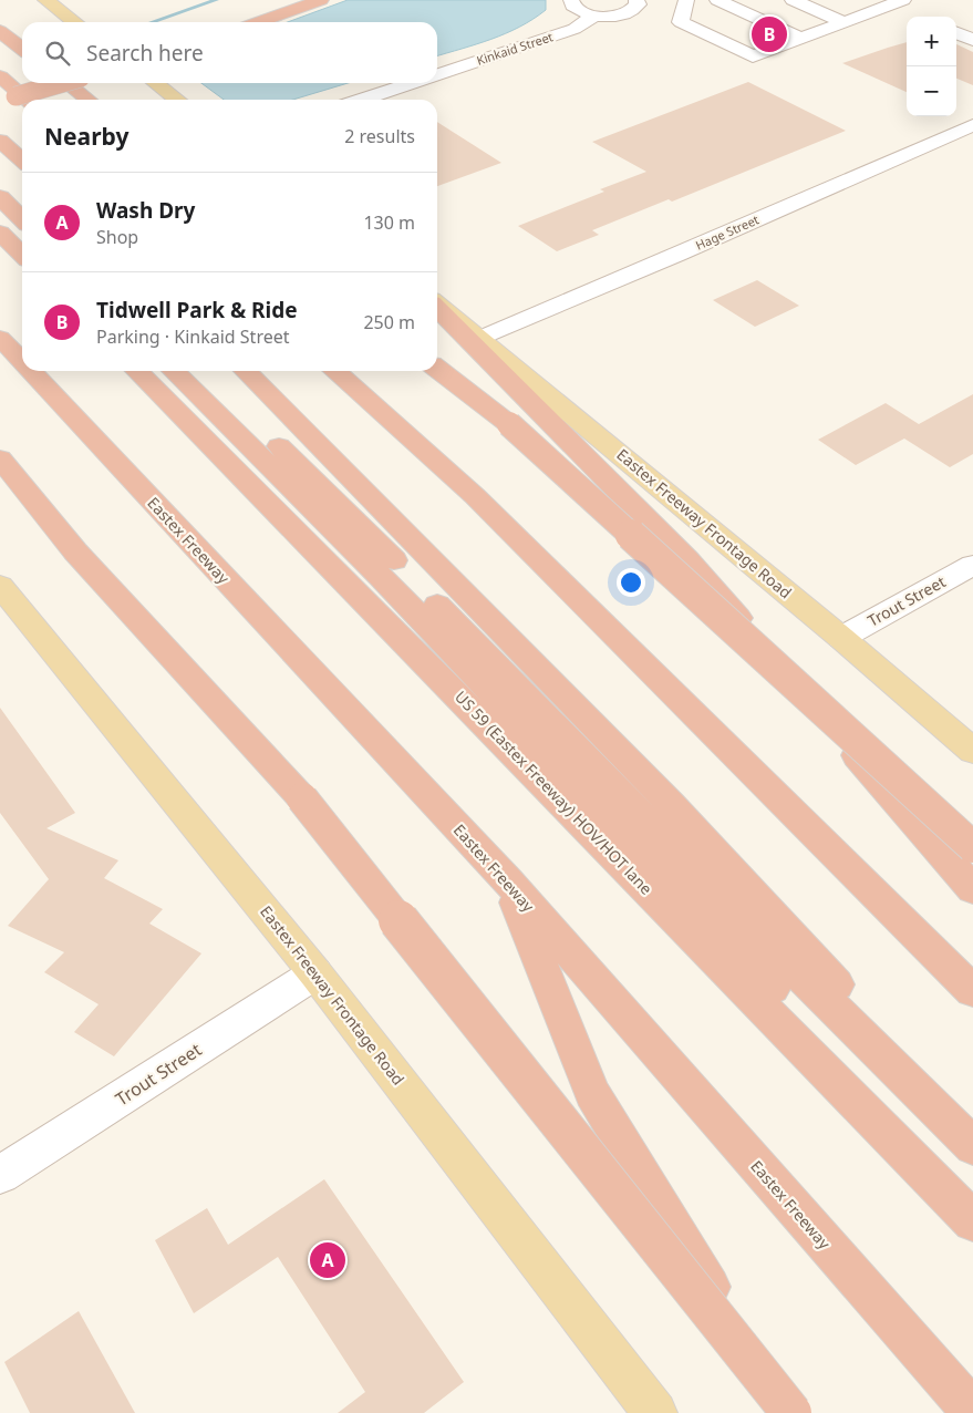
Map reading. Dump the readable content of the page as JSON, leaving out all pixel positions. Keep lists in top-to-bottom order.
{
  "streets": {
    "highway": ["Eastex Freeway", "US 59 (Eastex Freeway) HOV/HOT lane"],
    "main road": ["Eastex Freeway Frontage Road"],
    "street": ["Kinkaid Street", "Hage Street", "Trout Street"]
  },
  "crossings": [
    ["Hage Street", "Eastex Freeway Frontage Road"],
    ["Eastex Freeway Frontage Road", "Trout Street"]
  ],
  "page": {
    "pins": ["B", "A"],
    "map_buttons": ["+", "−"],
    "search": "Search here",
    "heading": ["Nearby", "2 results"],
    "list": [
      {
        "mark": "A",
        "name": "Wash Dry",
        "note": "Shop",
        "value": "130 m"
      },
      {
        "mark": "B",
        "name": "Tidwell Park & Ride",
        "note": "Parking · Kinkaid Street",
        "value": "250 m"
      }
    ]
  }
}
